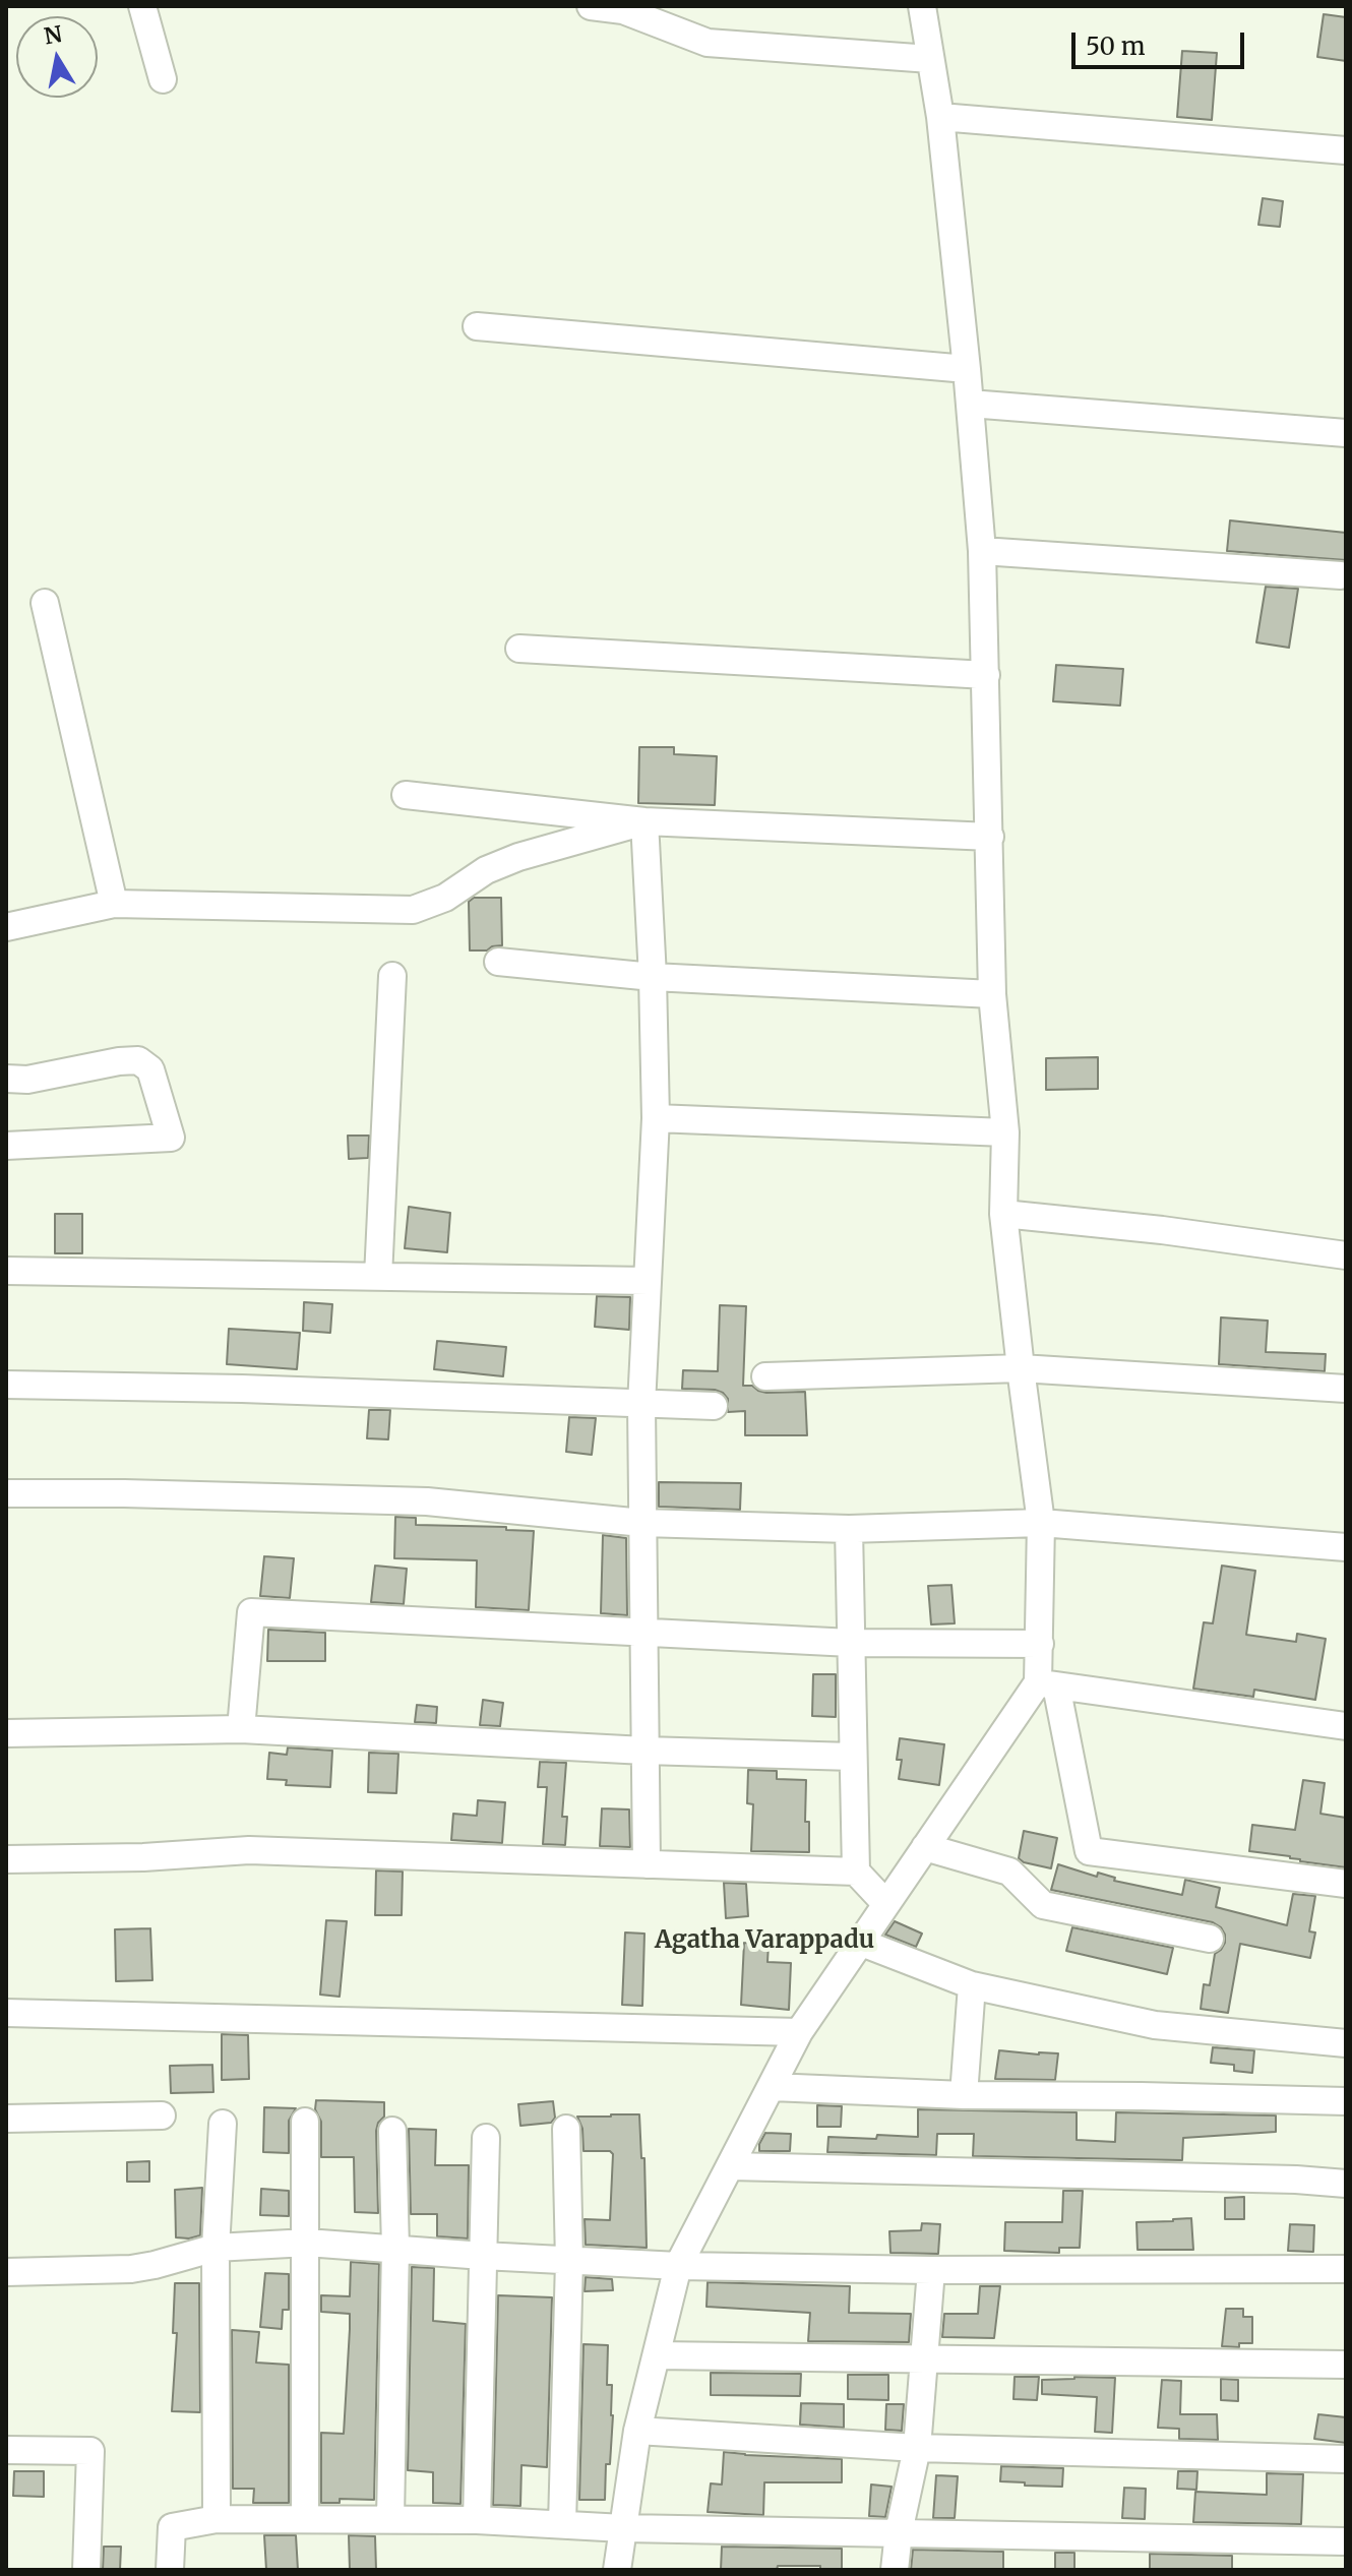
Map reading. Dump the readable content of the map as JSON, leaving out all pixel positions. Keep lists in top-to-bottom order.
{
  "districts": ["Agatha Varappadu"],
  "scale_bar": "50 m",
  "north": "top"
}
